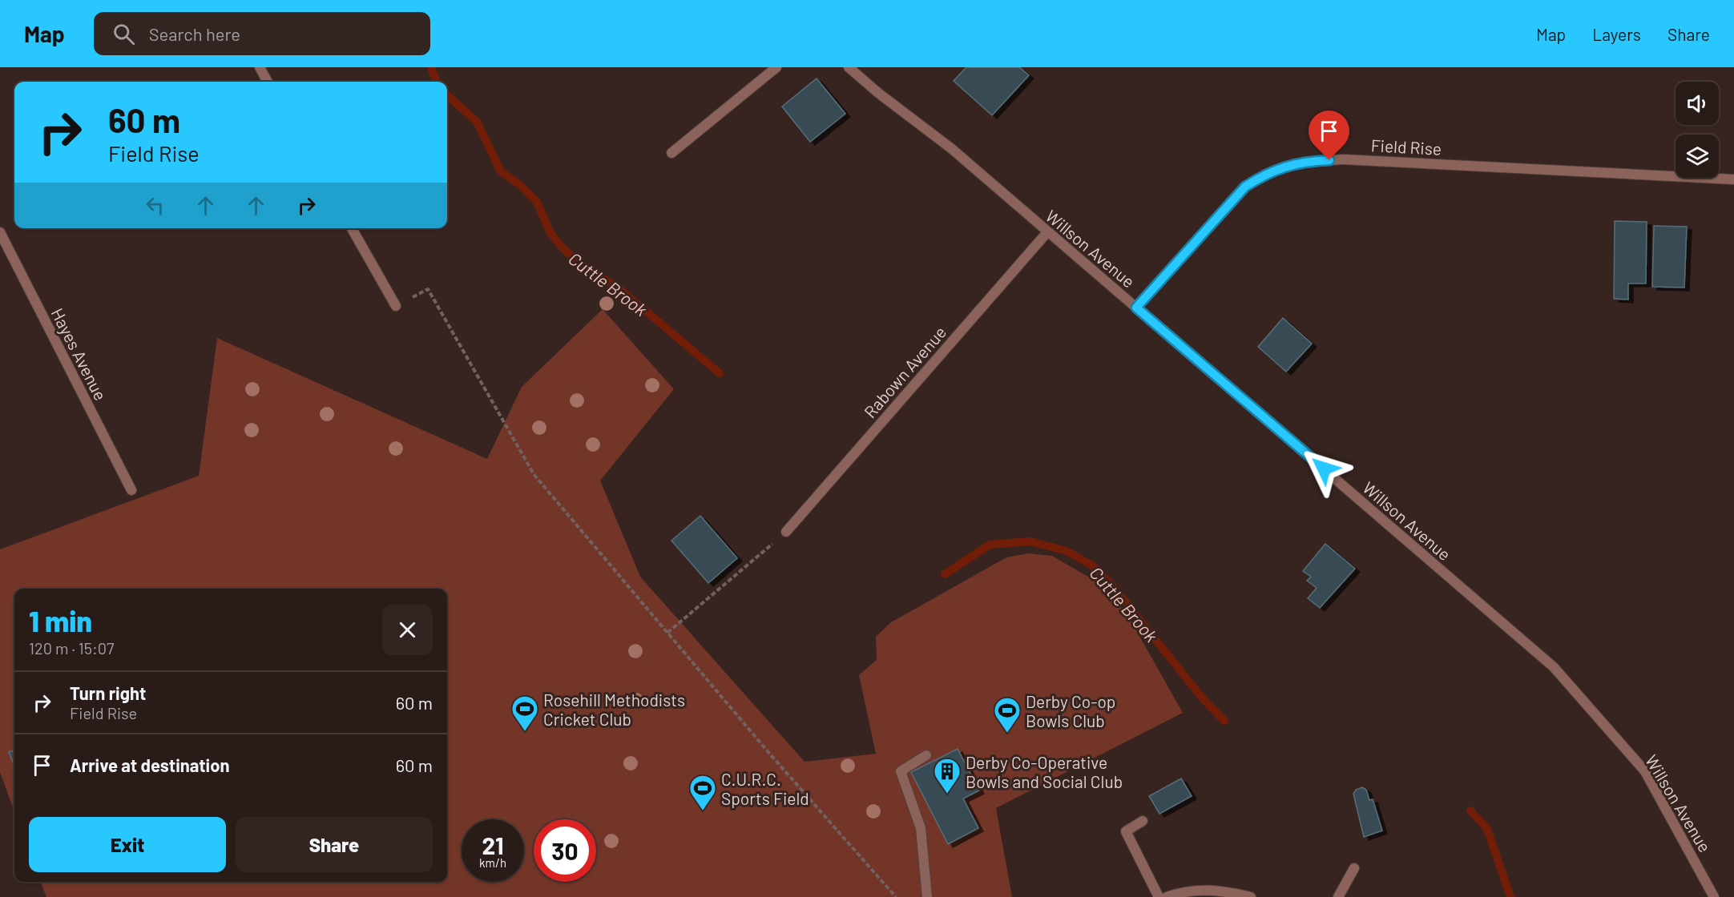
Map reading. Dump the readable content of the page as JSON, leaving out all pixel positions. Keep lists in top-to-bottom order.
{
  "streets": {
    "street": [
      "Field Rise",
      "Willson Avenue",
      "Hayes Avenue",
      "Rabown Avenue"
    ]
  },
  "crossings": [
    ["Field Rise", "Willson Avenue"],
    ["Willson Avenue", "Rabown Avenue"]
  ],
  "water": ["Cuttle Brook"],
  "places": {
    "sports": ["Rosehill Methodists Cricket Club", "Derby Co-op Bowls Club", "C.U.R.C. Sports Field"],
    "building": ["Derby Co-Operative Bowls and Social Club"]
  },
  "page": {
    "header": "Map",
    "search": "Search here",
    "nav": ["Map", "Layers", "Share"],
    "turn": ["60 m", "Field Rise"],
    "heading": ["1 min", "120 m · 15:07"],
    "list": [
      {
        "name": "Turn right",
        "note": "Field Rise",
        "value": "60 m"
      },
      {
        "name": "Arrive at destination",
        "value": "60 m"
      }
    ],
    "buttons": ["Exit", "Share"],
    "speed": "21 km/h",
    "limit": "30"
  }
}
